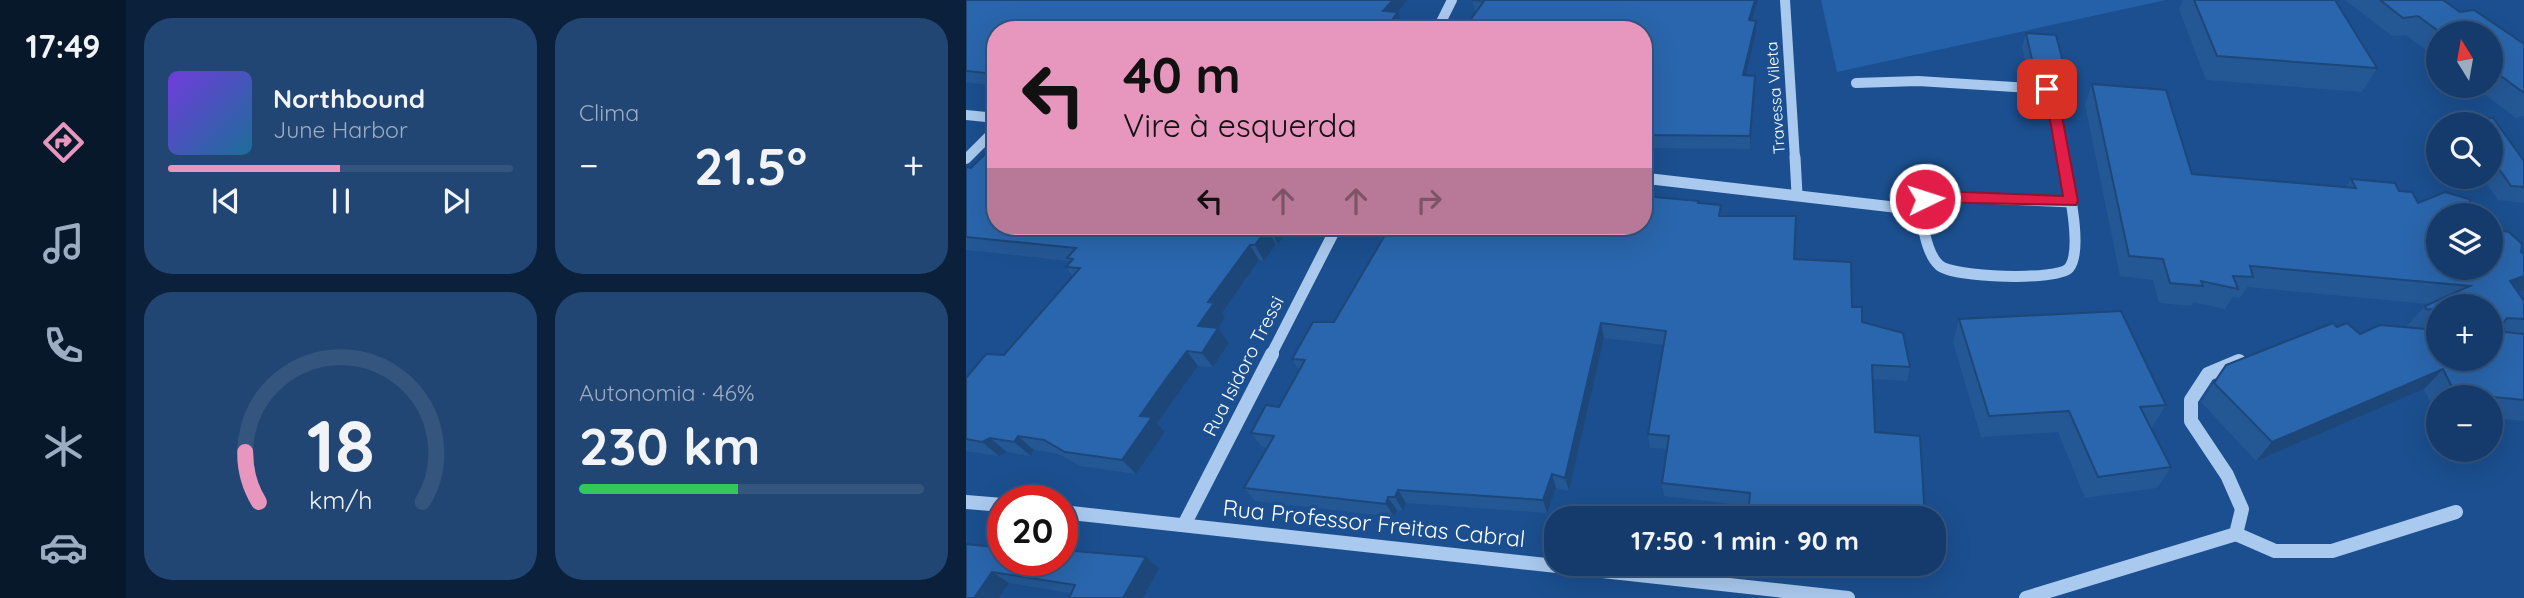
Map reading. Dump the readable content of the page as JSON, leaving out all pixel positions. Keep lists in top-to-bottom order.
{
  "streets": {
    "street": ["Travessa Vileta", "Rua Isidoro Tressi", "Rua Professor Freitas Cabral"]
  },
  "crossings": [
    ["Rua Isidoro Tressi", "Rua Professor Freitas Cabral"]
  ],
  "north": "top",
  "page": {
    "tabs": "17:49",
    "tile": [
      "Clima",
      ["Autonomia · 46%", "230 km"]
    ],
    "map_buttons": ["+", "−"],
    "turn": ["40 m", "Vire à esquerda"],
    "song": ["Northbound", "June Harbor"],
    "heat": ["−", "21.5°", "+"],
    "limit": "20",
    "trip": "17:50 · 1 min · 90 m",
    "gauge": ["18", "km/h"]
  }
}
